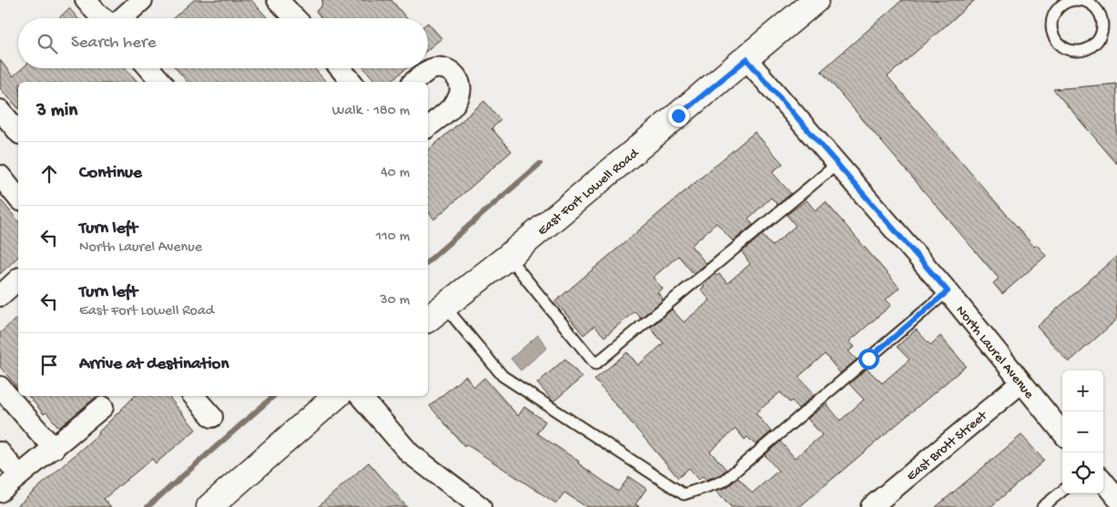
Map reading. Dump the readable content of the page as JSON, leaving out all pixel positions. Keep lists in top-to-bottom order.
{
  "streets": {
    "main road": ["East Fort Lowell Road"],
    "street": ["North Laurel Avenue", "East Brott Street"]
  },
  "crossings": [
    ["East Fort Lowell Road", "North Laurel Avenue"],
    ["North Laurel Avenue", "East Brott Street"]
  ],
  "page": {
    "search": "Search here",
    "heading": ["3 min", "Walk · 180 m"],
    "list": [
      ["Continue", "40 m"],
      ["Turn left", "North Laurel Avenue", "110 m"],
      ["Turn left", "East Fort Lowell Road", "30 m"],
      "Arrive at destination"
    ],
    "map_buttons": ["+", "−"]
  }
}
